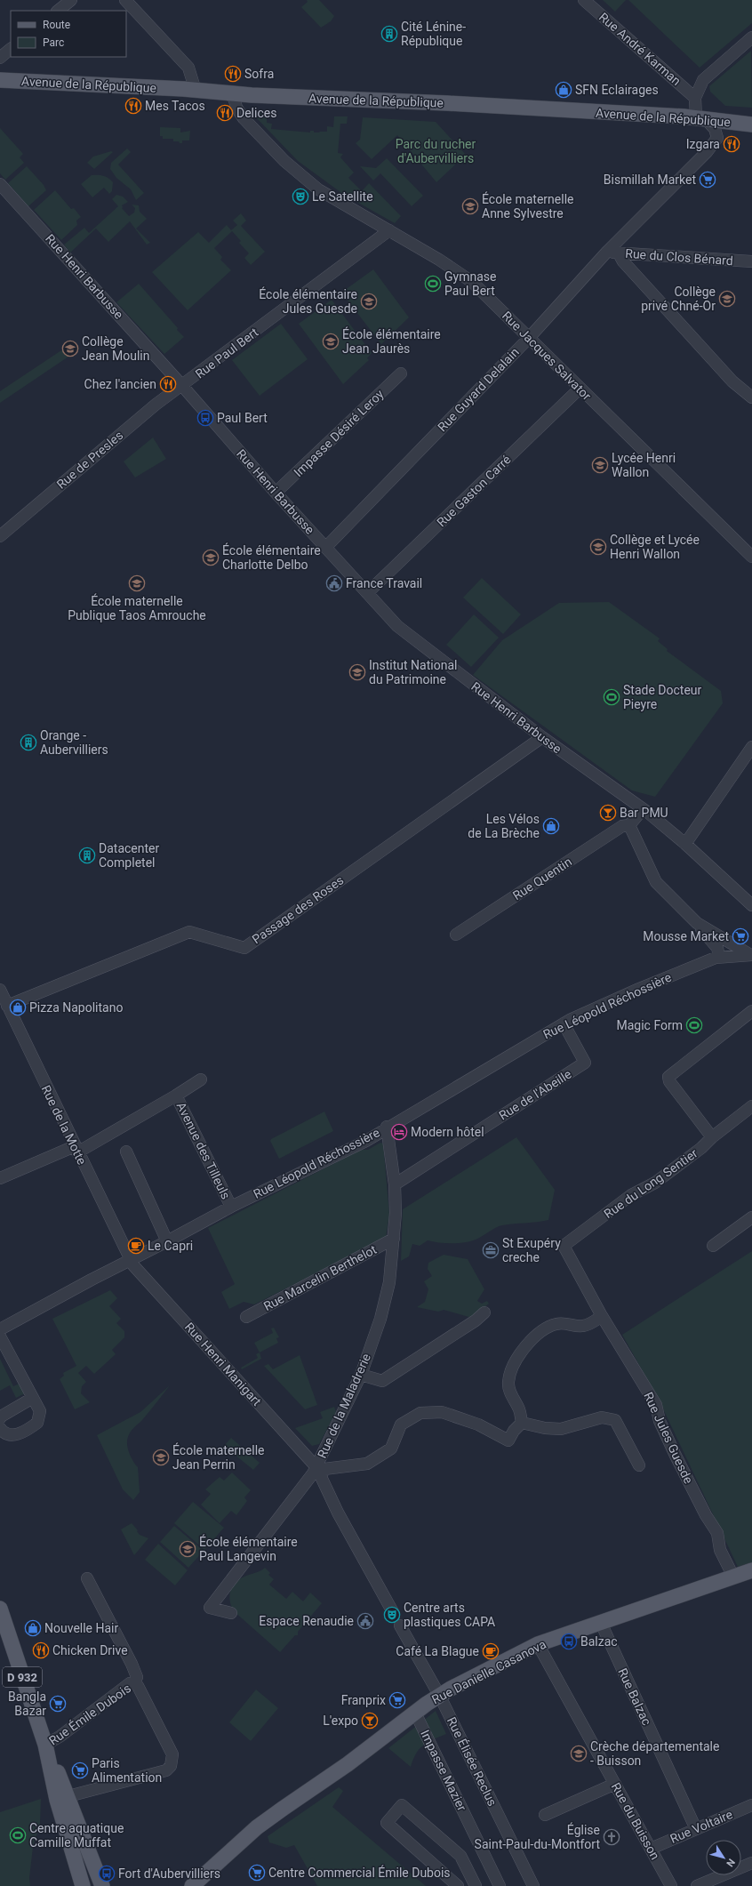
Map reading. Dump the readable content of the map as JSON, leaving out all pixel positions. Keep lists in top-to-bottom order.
{
  "streets": {
    "main road": ["Avenue de la République", "Rue Danielle Casanova", "D 932"],
    "street": [
      "Rue André Karman",
      "Rue du Clos Bénard",
      "Rue Henri Barbusse",
      "Rue Paul Bert",
      "Rue Jacques Salvator",
      "Rue Guyard Delalain",
      "Impasse Désiré Leroy",
      "Rue de Presles",
      "Rue Gaston Carré",
      "Rue Quentin",
      "Passage des Roses",
      "Rue Léopold Réchossière",
      "Rue de l'Abeille",
      "Rue de la Motte",
      "Avenue des Tilleuls",
      "Rue du Long Sentier",
      "Rue Marcelin Berthelot",
      "Rue Henri Manigart",
      "Rue de la Maladrerie",
      "Rue Jules Guesde",
      "Rue Balzac",
      "Rue Émile Dubois",
      "Rue Élisée Reclus",
      "Impasse Mazier",
      "Rue du Buisson",
      "Rue Voltaire"
    ]
  },
  "crossings": [
    ["Avenue de la République", "Rue Jacques Salvator"],
    ["Avenue de la République", "Rue Guyard Delalain"],
    ["Rue du Clos Bénard", "Rue Guyard Delalain"],
    ["Rue Henri Barbusse", "Rue Paul Bert"],
    ["Rue Henri Barbusse", "Rue Guyard Delalain"],
    ["Rue Henri Barbusse", "Impasse Désiré Leroy"],
    ["Rue Henri Barbusse", "Rue de Presles"],
    ["Rue Henri Barbusse", "Rue Gaston Carré"],
    ["Rue Henri Barbusse", "Passage des Roses"],
    ["Rue Paul Bert", "Rue Jacques Salvator"],
    ["Rue Paul Bert", "Rue de Presles"],
    ["Rue Jacques Salvator", "Rue Guyard Delalain"],
    ["Rue Jacques Salvator", "Rue Gaston Carré"],
    ["Passage des Roses", "Rue de la Motte"],
    ["Rue Léopold Réchossière", "Rue de l'Abeille"],
    ["Rue Léopold Réchossière", "Rue de la Motte"],
    ["Rue Léopold Réchossière", "Avenue des Tilleuls"],
    ["Rue Léopold Réchossière", "Rue Henri Manigart"],
    ["Rue Léopold Réchossière", "Rue de la Maladrerie"],
    ["Rue de l'Abeille", "Rue de la Maladrerie"],
    ["Rue de la Motte", "Avenue des Tilleuls"],
    ["Rue de la Motte", "Rue Henri Manigart"],
    ["Rue du Long Sentier", "Rue Jules Guesde"],
    ["Rue Marcelin Berthelot", "Rue de la Maladrerie"],
    ["Rue Henri Manigart", "Rue de la Maladrerie"],
    ["Rue Jules Guesde", "Rue Danielle Casanova"],
    ["Rue Danielle Casanova", "Rue Balzac"],
    ["Rue Danielle Casanova", "Rue Élisée Reclus"],
    ["Rue Danielle Casanova", "Impasse Mazier"],
    ["Rue Danielle Casanova", "Rue du Buisson"],
    ["D 932", "Rue Émile Dubois"],
    ["Rue Balzac", "Rue Voltaire"],
    ["Rue du Buisson", "Rue Voltaire"]
  ],
  "parks": ["Parc du rucher d'Aubervilliers"],
  "places": {
    "building": ["Cité Lénine- République", "Orange - Aubervilliers", "Datacenter Completel"],
    "restaurant": [
      "Sofra",
      "Mes Tacos",
      "Delices",
      "Izgara",
      "Chez l'ancien",
      "Chicken Drive"
    ],
    "shop": [
      "SFN Eclairages",
      "Les Vélos de La Brèche",
      "Pizza Napolitano",
      "Nouvelle Hair"
    ],
    "supermarket": [
      "Bismillah Market",
      "Mousse Market",
      "Franprix",
      "Bangla Bazar",
      "Paris Alimentation",
      "Centre Commercial Émile Dubois"
    ],
    "theatre": ["Le Satellite", "Centre arts plastiques CAPA"],
    "school or university": [
      "École maternelle Anne Sylvestre",
      "Collège privé Chné-Or",
      "École élémentaire Jules Guesde",
      "École élémentaire Jean Jaurès",
      "Collège Jean Moulin",
      "Lycée Henri Wallon",
      "Collège et Lycée Henri Wallon",
      "École élémentaire Charlotte Delbo",
      "École maternelle Publique Taos Amrouche",
      "Institut National du Patrimoine",
      "École maternelle Jean Perrin",
      "École élémentaire Paul Langevin",
      "Crèche départementale - Buisson"
    ],
    "sports": [
      "Gymnase Paul Bert",
      "Stade Docteur Pieyre",
      "Magic Form",
      "Centre aquatique Camille Muffat"
    ],
    "bus stop": ["Paul Bert", "Balzac", "Fort d'Aubervilliers"],
    "public building": ["France Travail", "Espace Renaudie"],
    "bar": ["Bar PMU", "L'expo"],
    "hotel": ["Modern hôtel"],
    "cafe": ["Le Capri", "Café La Blague"],
    "office": ["St Exupéry creche"],
    "church": ["Église Saint-Paul-du-Montfort"]
  },
  "legend": ["Route", "Parc"],
  "north": "bottom right"
}
